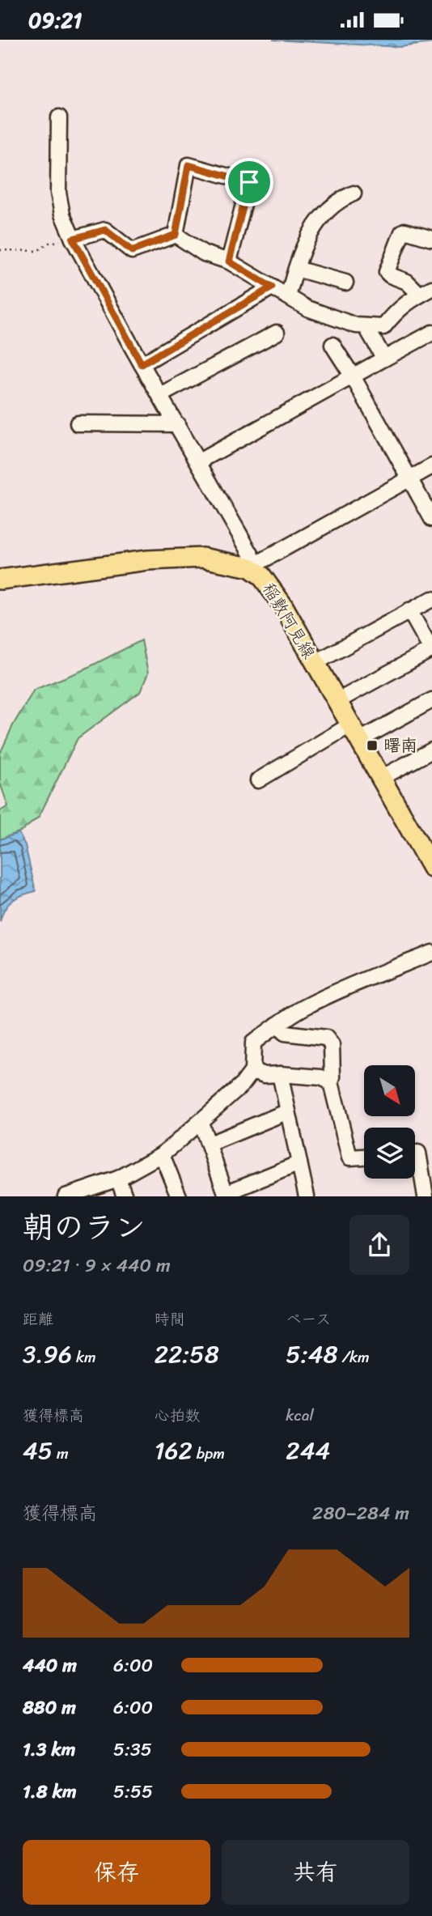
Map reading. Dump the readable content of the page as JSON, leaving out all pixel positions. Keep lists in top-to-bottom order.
{
  "streets": {
    "main road": ["稲敷阿見線"]
  },
  "places": {
    "transit": ["曙南"]
  },
  "north": "bottom right",
  "page": {
    "status": "09:21",
    "heading": ["朝のラン", "09:21 · 9 × 440 m"],
    "stats": [
      ["距離", "3.96 km"],
      ["時間", "22:58"],
      ["ペース", "5:48 /km"],
      ["獲得標高", "45 m"],
      ["心拍数", "162 bpm"],
      ["kcal", "244"]
    ],
    "chart": ["獲得標高", "280–284 m"],
    "list": [
      {
        "name": "440 m",
        "note": "6:00"
      },
      {
        "name": "880 m",
        "note": "6:00"
      },
      {
        "name": "1.3 km",
        "note": "5:35"
      },
      {
        "name": "1.8 km",
        "note": "5:55"
      }
    ],
    "buttons": ["保存", "共有"]
  }
}
